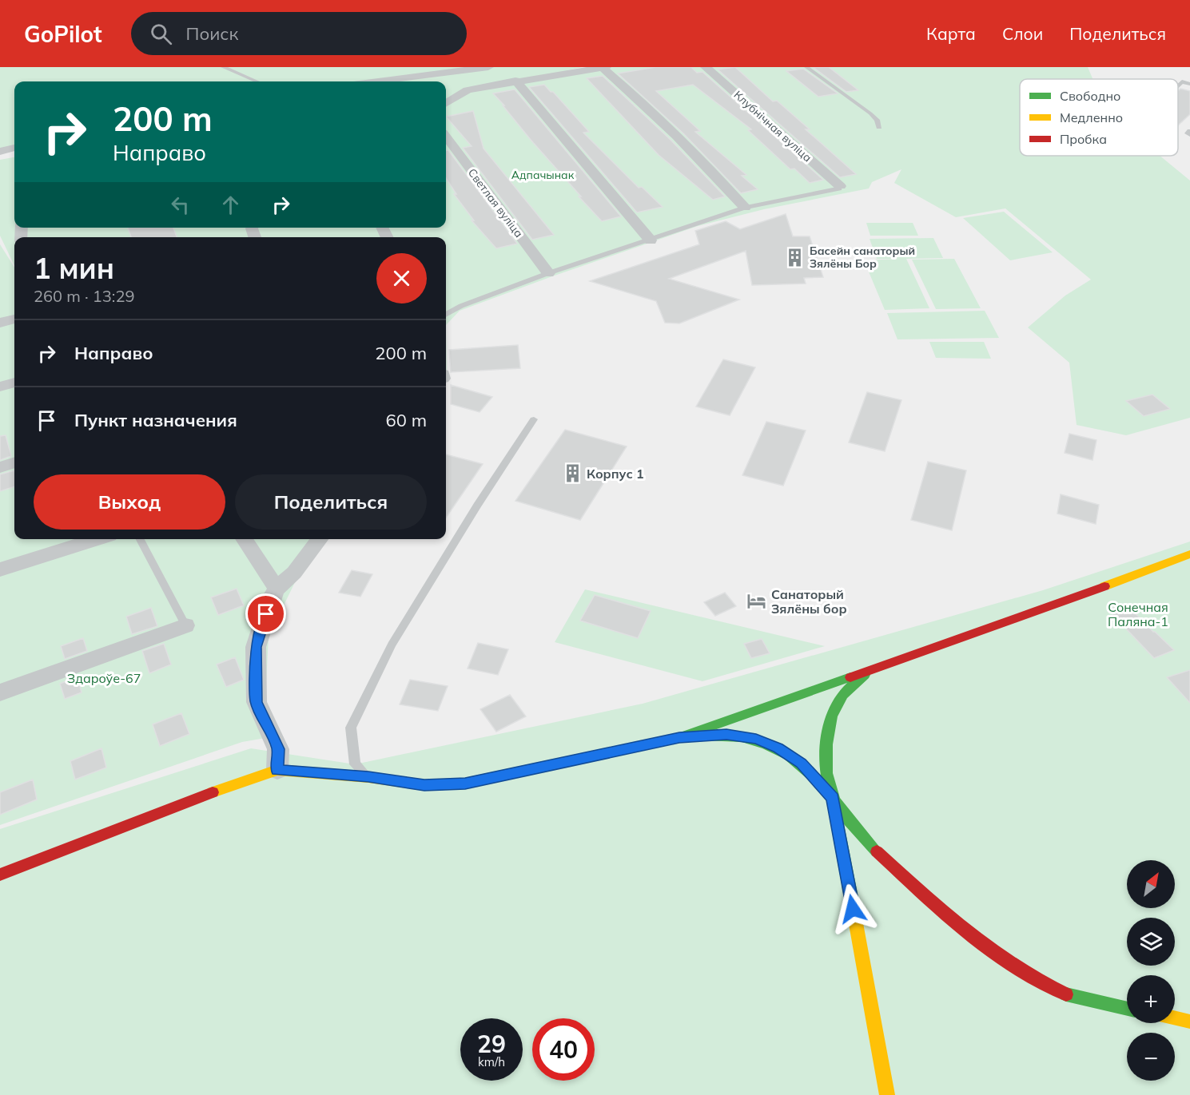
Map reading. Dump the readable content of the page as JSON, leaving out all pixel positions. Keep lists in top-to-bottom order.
{
  "streets": {
    "street": ["Клубнічная вуліца", "Светлая вуліца"]
  },
  "parks": ["Адпачынак", "Сонечная Паляна-1", "Здароўе-67"],
  "places": {
    "building": ["Басейн санаторый Зялёны Бор", "Корпус 1"],
    "hotel": ["Санаторый Зялёны бор"]
  },
  "legend": ["Свободно", "Медленно", "Пробка"],
  "north": "top right",
  "page": {
    "header": "GoPilot",
    "search": "Поиск",
    "nav": ["Карта", "Слои", "Поделиться"],
    "turn": ["200 m", "Направо"],
    "heading": ["1 мин", "260 m · 13:29"],
    "list": [
      {
        "name": "Направо",
        "value": "200 m"
      },
      {
        "name": "Пункт назначения",
        "value": "60 m"
      }
    ],
    "buttons": ["Выход", "Поделиться"],
    "map_buttons": ["+", "−"],
    "speed": "29 km/h",
    "limit": "40"
  }
}
